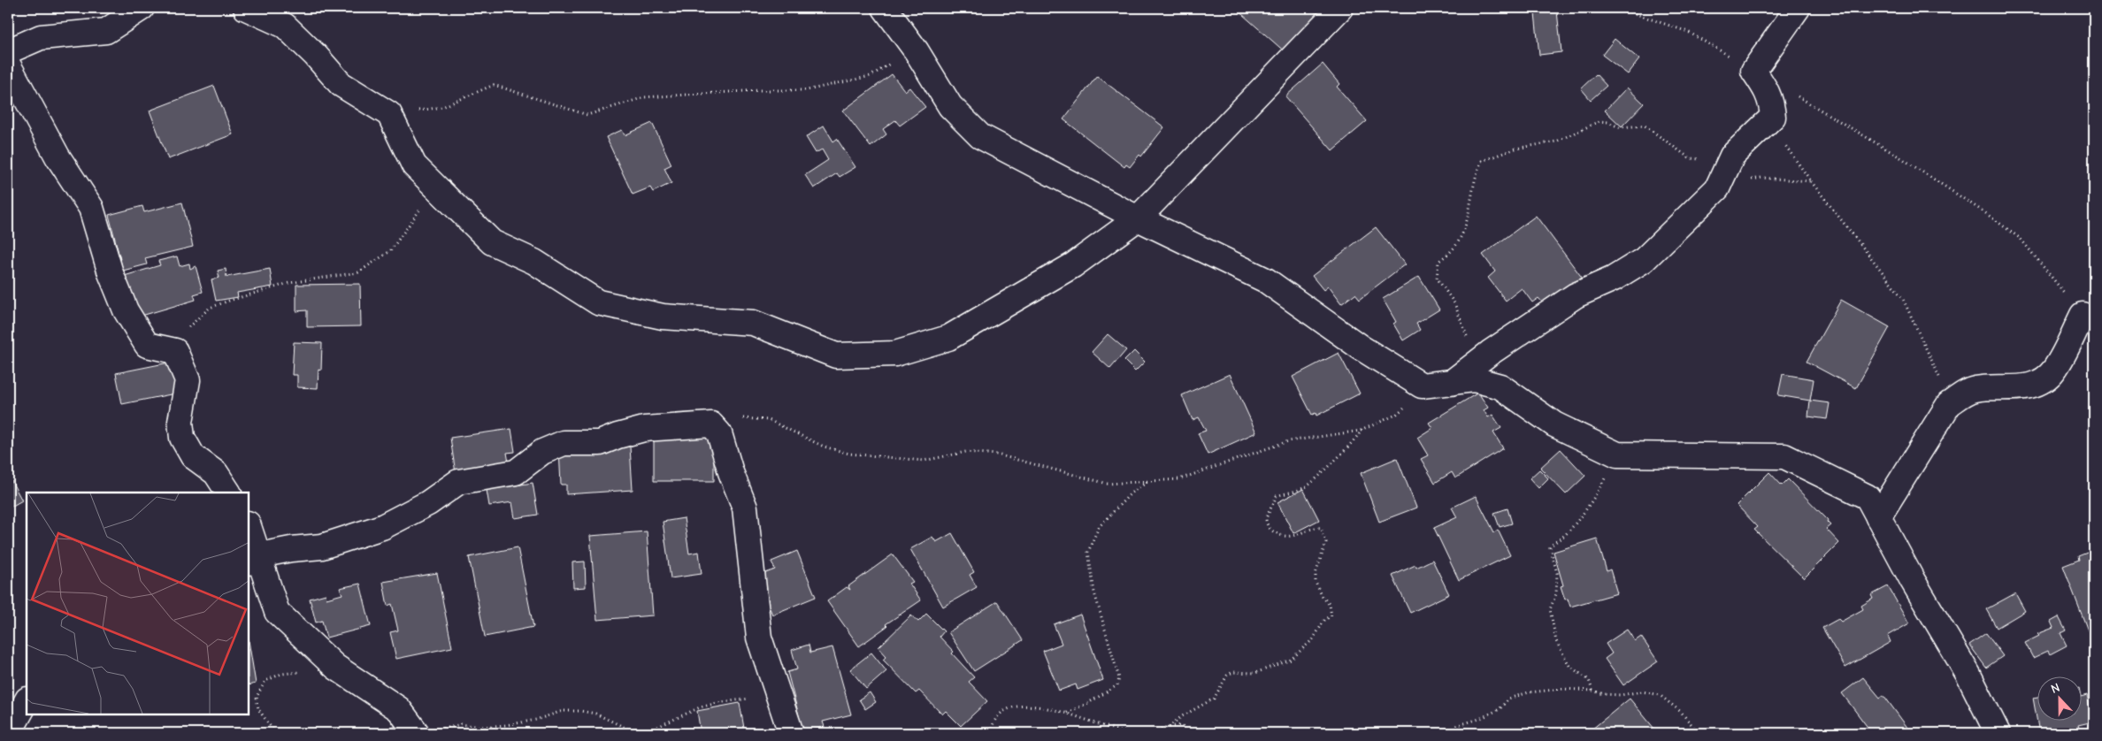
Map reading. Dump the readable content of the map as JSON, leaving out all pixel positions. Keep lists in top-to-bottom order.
{
  "north": "top"
}
